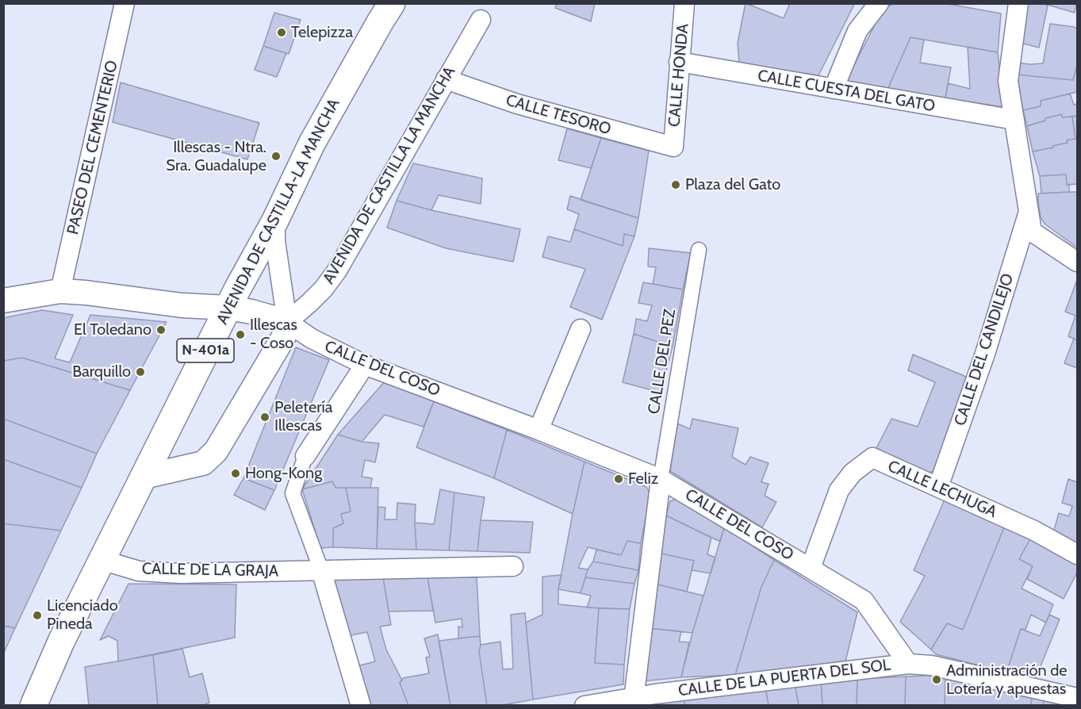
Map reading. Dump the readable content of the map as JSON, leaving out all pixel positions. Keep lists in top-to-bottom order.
{
  "streets": {
    "main road": ["AVENIDA DE CASTILLA-LA MANCHA", "N-401a"],
    "street": [
      "CALLE HONDA",
      "CALLE CUESTA DEL GATO",
      "CALLE TESORO",
      "PASEO DEL CEMENTERIO",
      "AVENIDA DE CASTILLA LA MANCHA",
      "CALLE DEL CANDILEJO",
      "CALLE DEL PEZ",
      "CALLE DEL COSO",
      "CALLE LECHUGA",
      "CALLE DE LA GRAJA",
      "CALLE DE LA PUERTA DEL SOL"
    ]
  },
  "crossings": [
    ["CALLE HONDA", "CALLE CUESTA DEL GATO"],
    ["CALLE HONDA", "CALLE TESORO"],
    ["CALLE TESORO", "AVENIDA DE CASTILLA LA MANCHA"],
    ["PASEO DEL CEMENTERIO", "CALLE DEL COSO"],
    ["AVENIDA DE CASTILLA LA MANCHA", "CALLE DEL COSO"],
    ["AVENIDA DE CASTILLA-LA MANCHA", "CALLE DEL COSO"],
    ["AVENIDA DE CASTILLA-LA MANCHA", "CALLE DE LA GRAJA"],
    ["CALLE DEL CANDILEJO", "CALLE LECHUGA"],
    ["CALLE DEL PEZ", "CALLE DEL COSO"],
    ["CALLE DEL COSO", "CALLE LECHUGA"],
    ["CALLE DEL COSO", "CALLE DE LA PUERTA DEL SOL"]
  ],
  "places": [
    "Telepizza",
    "Illescas - Ntra. Sra. Guadalupe",
    "Plaza del Gato",
    "El Toledano",
    "Illescas - Coso",
    "Barquillo",
    "Peletería Illescas",
    "Hong-Kong",
    "Feliz",
    "Licenciado Pineda",
    "Administración de Lotería y apuestas"
  ]
}
